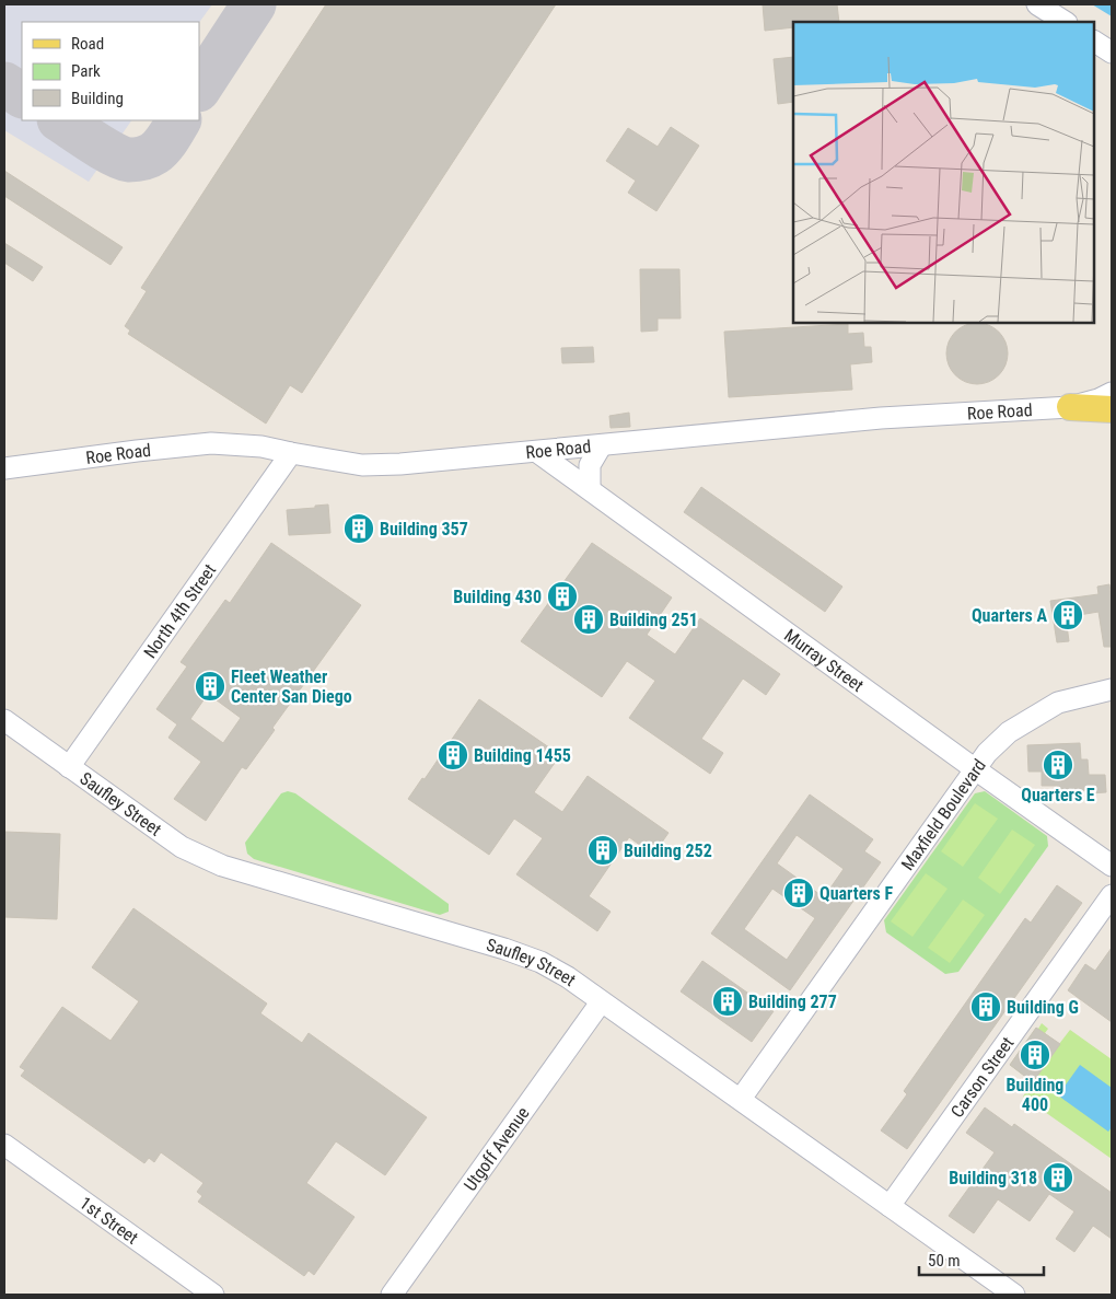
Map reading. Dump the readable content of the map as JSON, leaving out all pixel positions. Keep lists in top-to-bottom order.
{
  "streets": {
    "street": [
      "Roe Road",
      "North 4th Street",
      "Murray Street",
      "Saufley Street",
      "Maxfield Boulevard",
      "Carson Street",
      "Utgoff Avenue",
      "1st Street"
    ]
  },
  "crossings": [
    ["Roe Road", "North 4th Street"],
    ["Roe Road", "Murray Street"],
    ["North 4th Street", "Saufley Street"],
    ["Murray Street", "Maxfield Boulevard"],
    ["Saufley Street", "Maxfield Boulevard"],
    ["Saufley Street", "Carson Street"],
    ["Saufley Street", "Utgoff Avenue"]
  ],
  "places": {
    "building": [
      "Building 357",
      "Building 430",
      "Quarters A",
      "Building 251",
      "Fleet Weather Center San Diego",
      "Building 1455",
      "Quarters E",
      "Building 252",
      "Quarters F",
      "Building 277",
      "Building G",
      "Building 400",
      "Building 318"
    ]
  },
  "legend": ["Road", "Park", "Building"],
  "scale_bar": "50 m"
}
